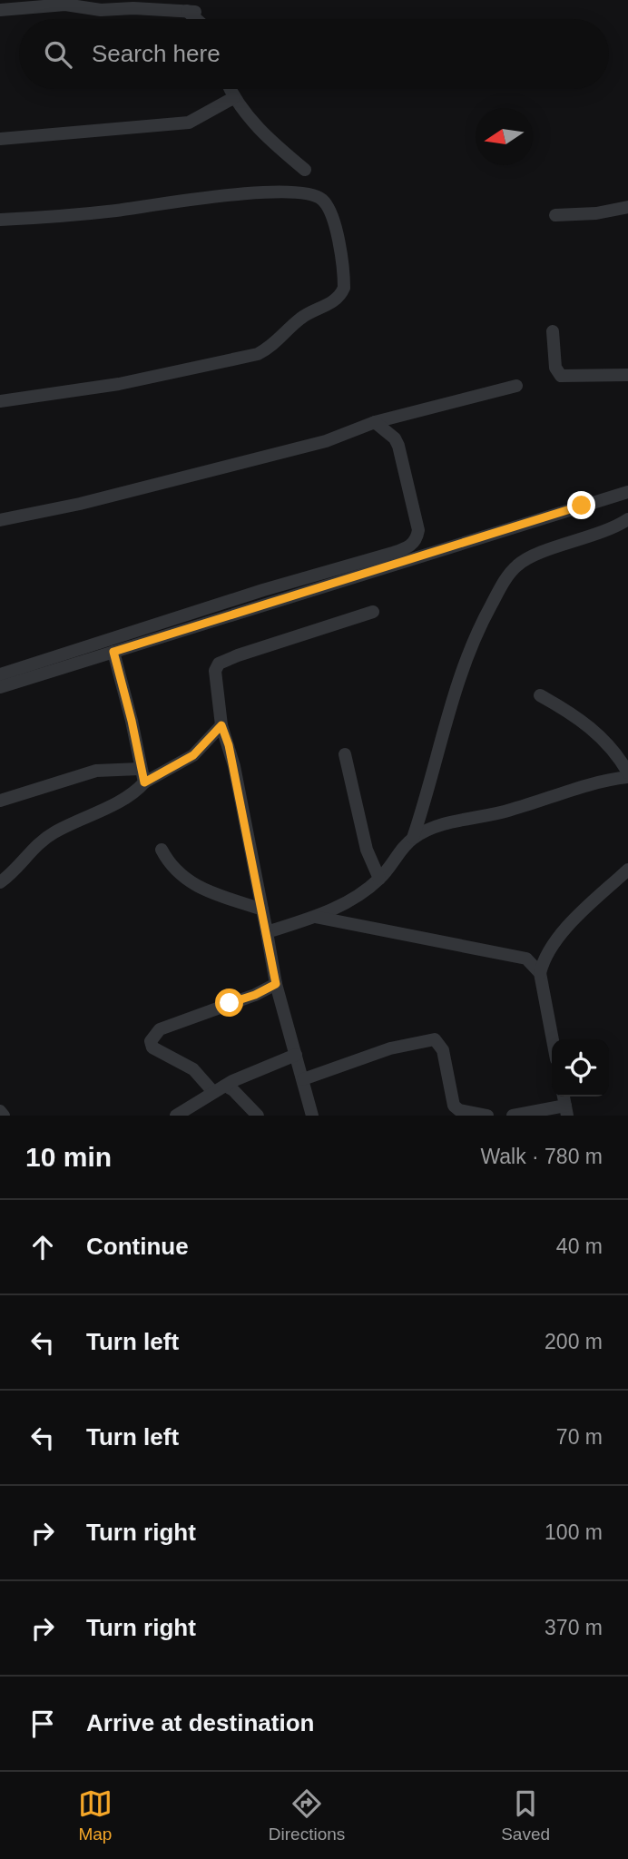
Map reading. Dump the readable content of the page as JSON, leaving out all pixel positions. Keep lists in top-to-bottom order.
{
  "north": "left",
  "page": {
    "search": "Search here",
    "heading": ["10 min", "Walk · 780 m"],
    "list": [
      ["Continue", "40 m"],
      ["Turn left", "200 m"],
      ["Turn left", "70 m"],
      ["Turn right", "100 m"],
      ["Turn right", "370 m"],
      "Arrive at destination"
    ],
    "nav": ["Map", "Directions", "Saved"]
  }
}
